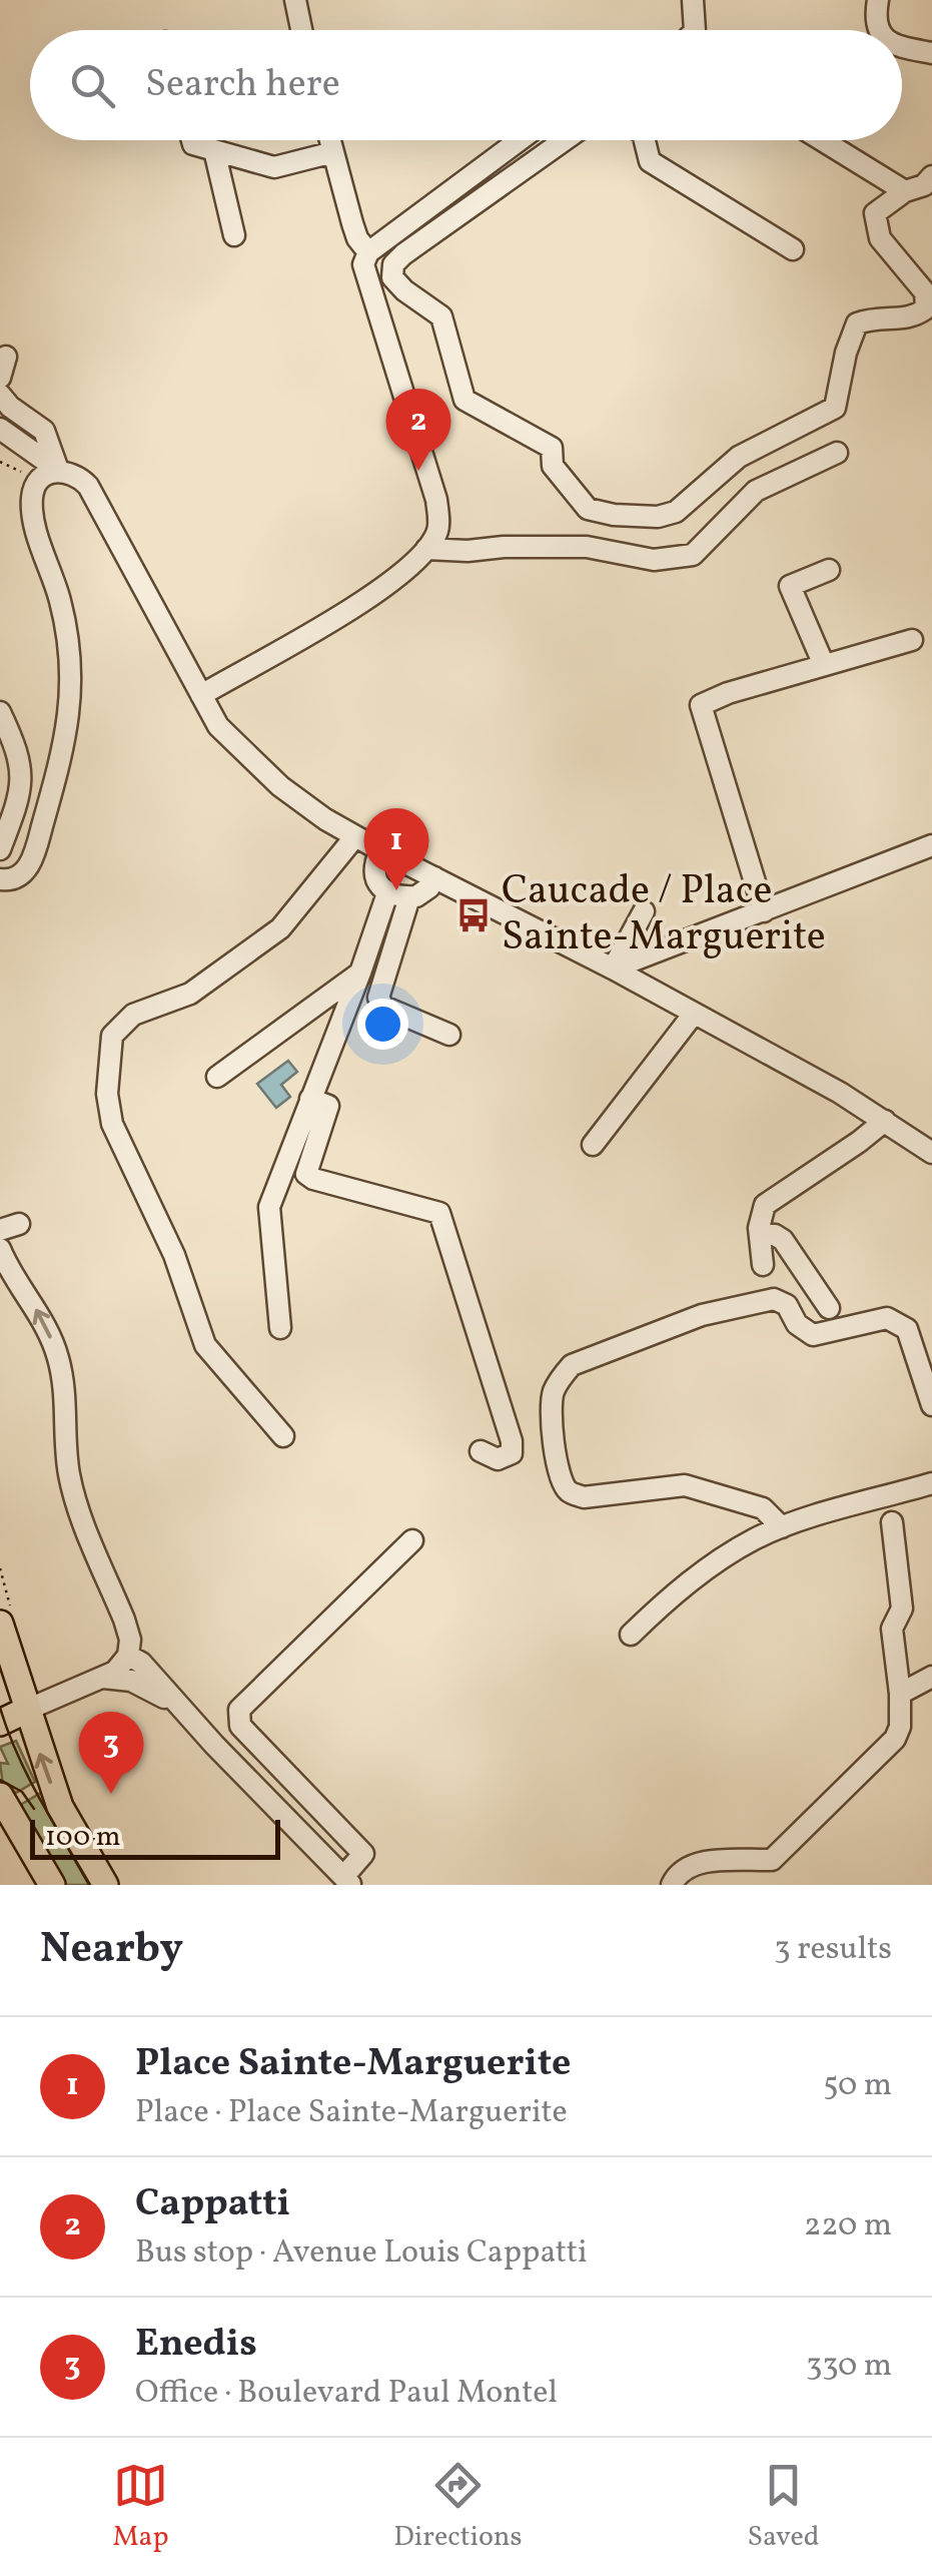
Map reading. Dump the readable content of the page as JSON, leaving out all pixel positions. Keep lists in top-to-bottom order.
{
  "places": {
    "bus stop": ["Caucade / Place Sainte-Marguerite"]
  },
  "scale_bar": "100 m",
  "page": {
    "search": "Search here",
    "pins": ["2", "1", "3"],
    "scale": "100 m",
    "heading": ["Nearby", "3 results"],
    "list": [
      {
        "mark": "1",
        "name": "Place Sainte-Marguerite",
        "note": "Place · Place Sainte-Marguerite",
        "value": "50 m"
      },
      {
        "mark": "2",
        "name": "Cappatti",
        "note": "Bus stop · Avenue Louis Cappatti",
        "value": "220 m"
      },
      {
        "mark": "3",
        "name": "Enedis",
        "note": "Office · Boulevard Paul Montel",
        "value": "330 m"
      }
    ],
    "nav": ["Map", "Directions", "Saved"]
  }
}
